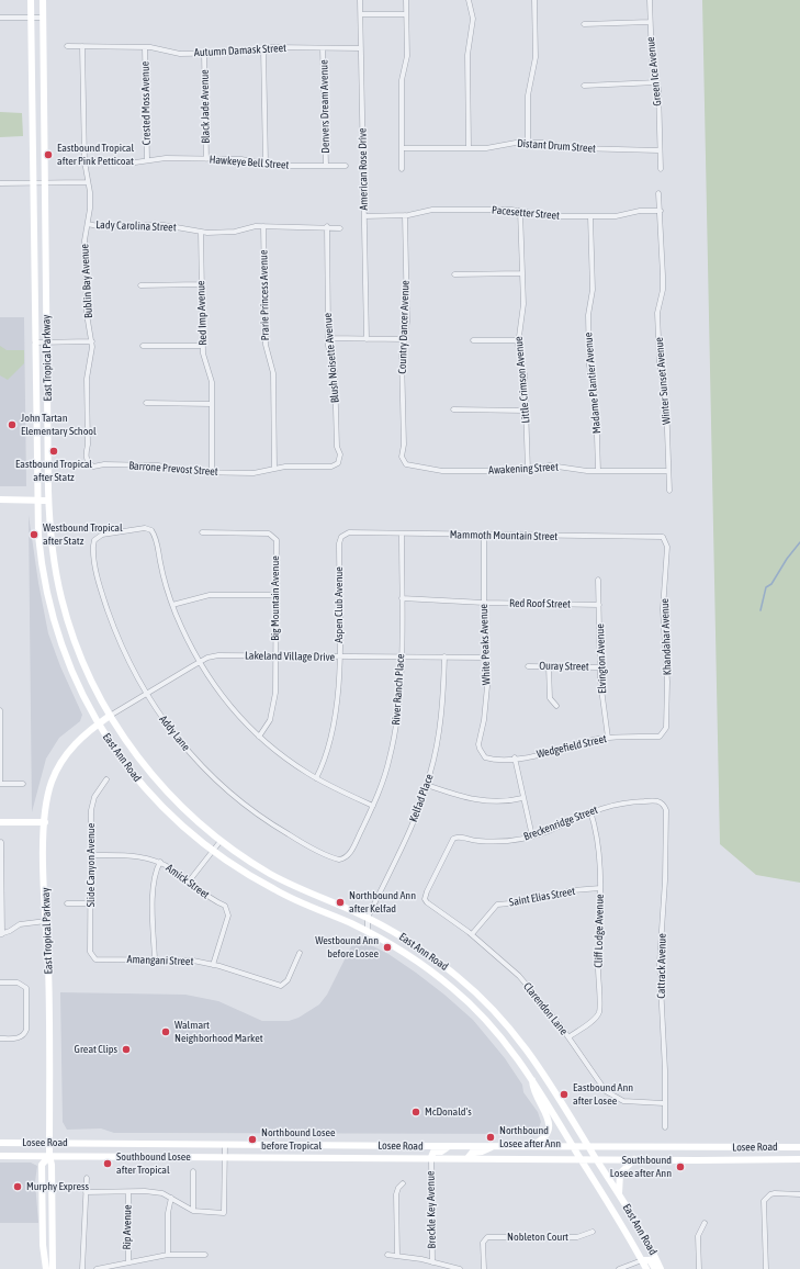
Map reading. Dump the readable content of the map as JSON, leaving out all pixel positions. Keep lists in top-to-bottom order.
{
  "streets": {
    "main road": ["East Tropical Parkway", "East Ann Road", "Losee Road"],
    "street": [
      "Autumn Damask Street",
      "Green Ice Avenue",
      "Crested Moss Avenue",
      "Black Jade Avenue",
      "Denvers Dream Avenue",
      "Distant Drum Street",
      "Hawkeye Bell Street",
      "American Rose Drive",
      "Pacesetter Street",
      "Lady Carolina Street",
      "Bublin Bay Avenue",
      "Prarie Princess Avenue",
      "Red Imp Avenue",
      "Country Dancer Avenue",
      "Blush Noisette Avenue",
      "Little Crimson Avenue",
      "Winter Sunset Avenue",
      "Madame Plantier Avenue",
      "Barrone Prevost Street",
      "Awakening Street",
      "Mammoth Mountain Street",
      "Big Mountain Avenue",
      "Red Roof Street",
      "Aspen Club Avenue",
      "Khandahar Avenue",
      "White Peaks Avenue",
      "Lakeland Village Drive",
      "Elvington Avenue",
      "Ouray Street",
      "River Ranch Place",
      "Addy Lane",
      "Wedgefield Street",
      "Kelfad Place",
      "Breckenridge Street",
      "Slide Canyon Avenue",
      "Amick Street",
      "Saint Elias Street",
      "Cliff Lodge Avenue",
      "Amangani Street",
      "Cattrack Avenue",
      "Clarendon Lane",
      "Breckle Key Avenue",
      "Rip Avenue",
      "Nobleton Court"
    ]
  },
  "crossings": [
    ["Autumn Damask Street", "Crested Moss Avenue"],
    ["Autumn Damask Street", "Black Jade Avenue"],
    ["Autumn Damask Street", "Denvers Dream Avenue"],
    ["Autumn Damask Street", "American Rose Drive"],
    ["Autumn Damask Street", "Bublin Bay Avenue"],
    ["Green Ice Avenue", "Distant Drum Street"],
    ["Crested Moss Avenue", "Hawkeye Bell Street"],
    ["Black Jade Avenue", "Hawkeye Bell Street"],
    ["Denvers Dream Avenue", "Hawkeye Bell Street"],
    ["American Rose Drive", "Pacesetter Street"],
    ["Pacesetter Street", "Country Dancer Avenue"],
    ["Pacesetter Street", "Little Crimson Avenue"],
    ["Pacesetter Street", "Winter Sunset Avenue"],
    ["Pacesetter Street", "Madame Plantier Avenue"],
    ["Lady Carolina Street", "Bublin Bay Avenue"],
    ["Lady Carolina Street", "Prarie Princess Avenue"],
    ["Lady Carolina Street", "Red Imp Avenue"],
    ["Lady Carolina Street", "Blush Noisette Avenue"],
    ["Bublin Bay Avenue", "Barrone Prevost Street"],
    ["Prarie Princess Avenue", "Barrone Prevost Street"],
    ["Red Imp Avenue", "Barrone Prevost Street"],
    ["Country Dancer Avenue", "Awakening Street"],
    ["East Tropical Parkway", "Lakeland Village Drive"],
    ["East Tropical Parkway", "East Ann Road"],
    ["East Tropical Parkway", "Losee Road"],
    ["Blush Noisette Avenue", "Barrone Prevost Street"],
    ["Little Crimson Avenue", "Awakening Street"],
    ["Winter Sunset Avenue", "Awakening Street"],
    ["Madame Plantier Avenue", "Awakening Street"],
    ["Mammoth Mountain Street", "Aspen Club Avenue"],
    ["Mammoth Mountain Street", "Khandahar Avenue"],
    ["Mammoth Mountain Street", "White Peaks Avenue"],
    ["Mammoth Mountain Street", "River Ranch Place"],
    ["Big Mountain Avenue", "Lakeland Village Drive"],
    ["Red Roof Street", "White Peaks Avenue"],
    ["Red Roof Street", "Elvington Avenue"],
    ["Red Roof Street", "River Ranch Place"],
    ["Aspen Club Avenue", "Lakeland Village Drive"],
    ["Khandahar Avenue", "Wedgefield Street"],
    ["White Peaks Avenue", "Lakeland Village Drive"],
    ["White Peaks Avenue", "Wedgefield Street"],
    ["Lakeland Village Drive", "River Ranch Place"],
    ["Lakeland Village Drive", "Addy Lane"],
    ["Lakeland Village Drive", "East Ann Road"],
    ["Lakeland Village Drive", "Kelfad Place"],
    ["Elvington Avenue", "Ouray Street"],
    ["Elvington Avenue", "Wedgefield Street"],
    ["River Ranch Place", "Addy Lane"],
    ["East Ann Road", "Kelfad Place"],
    ["East Ann Road", "Losee Road"],
    ["Breckenridge Street", "Cliff Lodge Avenue"],
    ["Breckenridge Street", "Cattrack Avenue"],
    ["Breckenridge Street", "Clarendon Lane"],
    ["Slide Canyon Avenue", "Amick Street"],
    ["Slide Canyon Avenue", "Amangani Street"],
    ["Amick Street", "Amangani Street"],
    ["Saint Elias Street", "Cliff Lodge Avenue"],
    ["Saint Elias Street", "Clarendon Lane"],
    ["Cliff Lodge Avenue", "Clarendon Lane"],
    ["Cattrack Avenue", "Clarendon Lane"],
    ["Losee Road", "Breckle Key Avenue"]
  ],
  "places": [
    "Eastbound Tropical after Pink Petticoat",
    "John Tartan Elementary School",
    "Eastbound Tropical after Statz",
    "Westbound Tropical after Statz",
    "Northbound Ann after Kelfad",
    "Westbound Ann before Losee",
    "Walmart Neighborhood Market",
    "Great Clips",
    "Eastbound Ann after Losee",
    "McDonald's",
    "Northbound Losee after Ann",
    "Northbound Losee before Tropical",
    "Southbound Losee after Tropical",
    "Southbound Losee after Ann",
    "Murphy Express"
  ]
}
